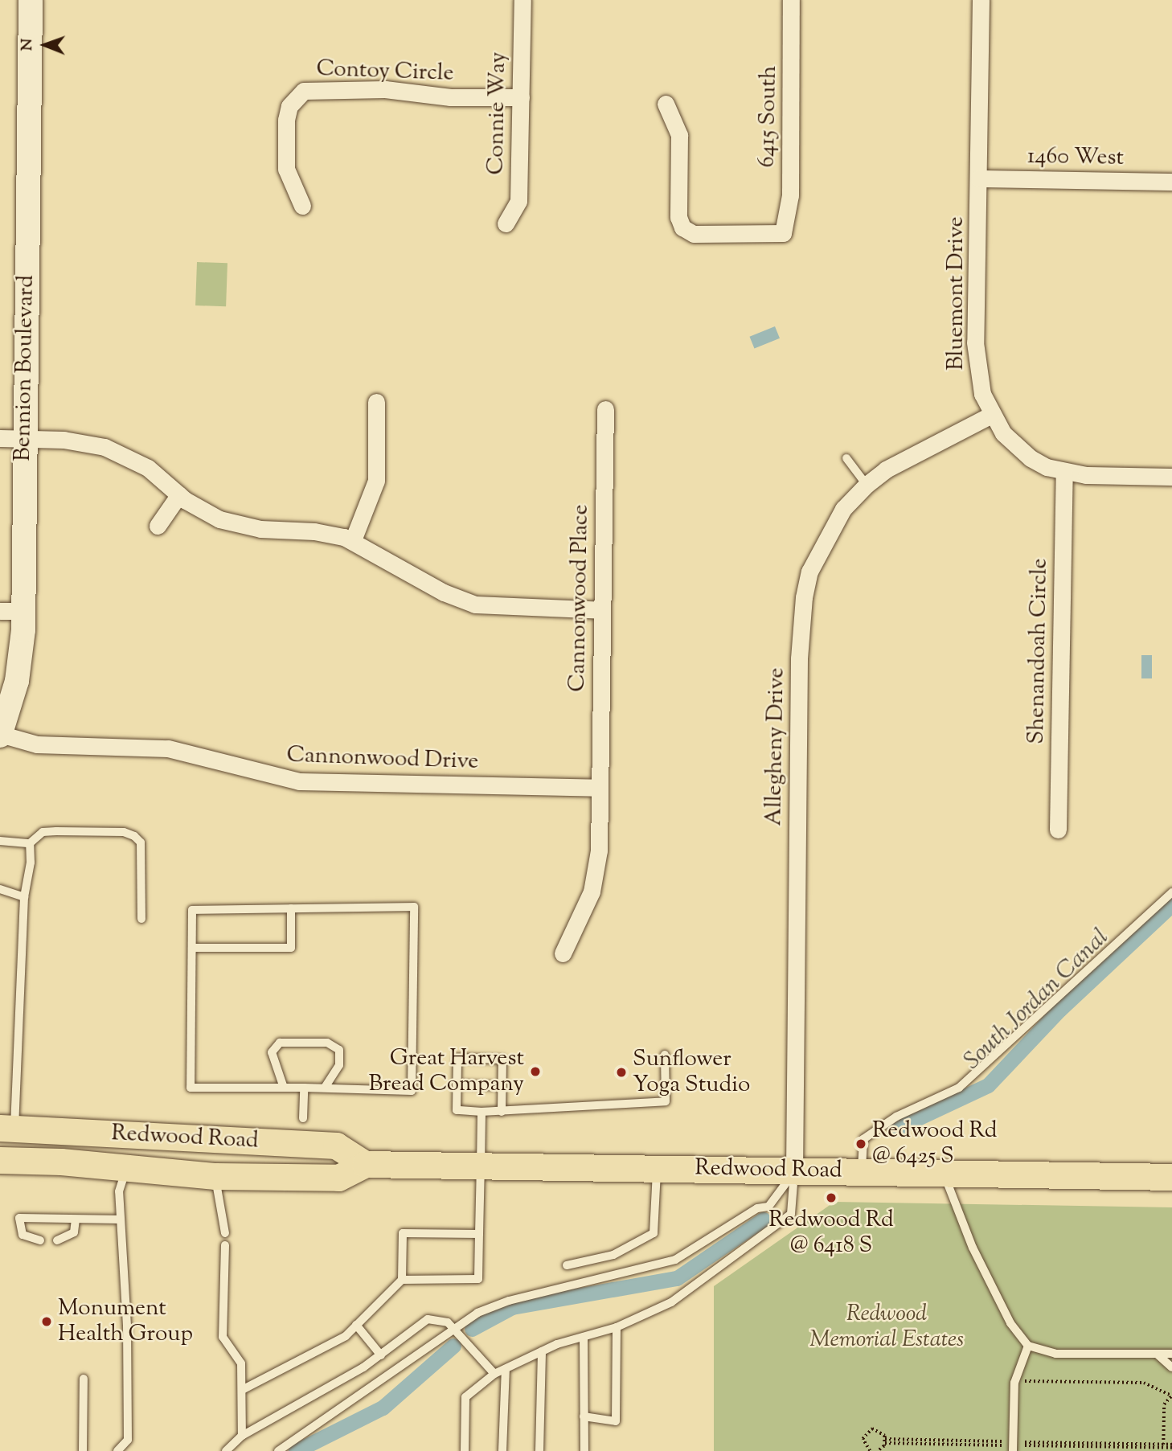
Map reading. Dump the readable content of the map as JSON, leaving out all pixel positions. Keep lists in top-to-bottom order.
{
  "streets": {
    "main road": ["Redwood Road"],
    "street": [
      "Contoy Circle",
      "Connie Way",
      "6415 South",
      "1460 West",
      "Bluemont Drive",
      "Bennion Boulevard",
      "Cannonwood Place",
      "Shenandoah Circle",
      "Allegheny Drive",
      "Cannonwood Drive"
    ]
  },
  "crossings": [
    ["Contoy Circle", "Connie Way"],
    ["1460 West", "Bluemont Drive"],
    ["Bluemont Drive", "Shenandoah Circle"],
    ["Bluemont Drive", "Allegheny Drive"],
    ["Bennion Boulevard", "Cannonwood Drive"],
    ["Cannonwood Place", "Cannonwood Drive"],
    ["Allegheny Drive", "Redwood Road"]
  ],
  "water": ["South Jordan Canal"],
  "parks": ["Redwood Memorial Estates"],
  "places": [
    "Great Harvest Bread Company",
    "Sunflower Yoga Studio",
    "Redwood Rd @ 6425 S",
    "Redwood Rd @ 6418 S",
    "Monument Health Group"
  ],
  "north": "left"
}
